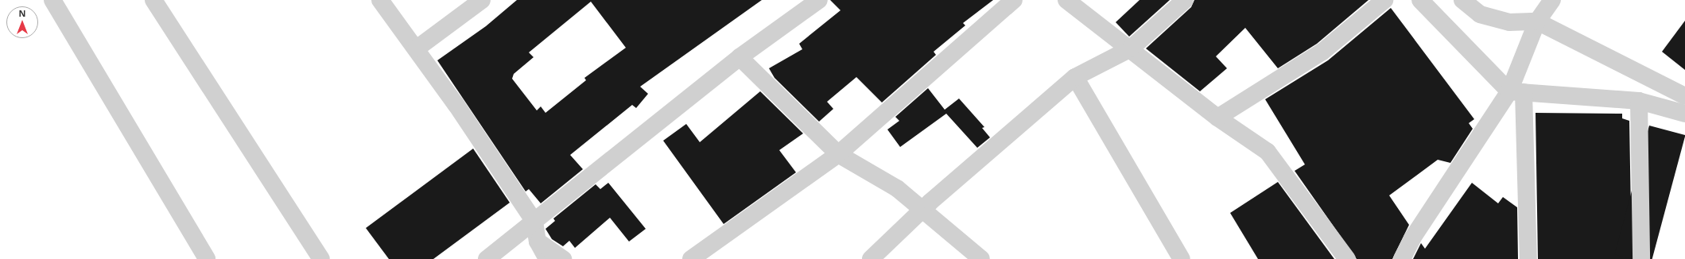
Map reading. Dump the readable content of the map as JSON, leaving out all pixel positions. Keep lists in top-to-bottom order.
{
  "north": "top"
}
